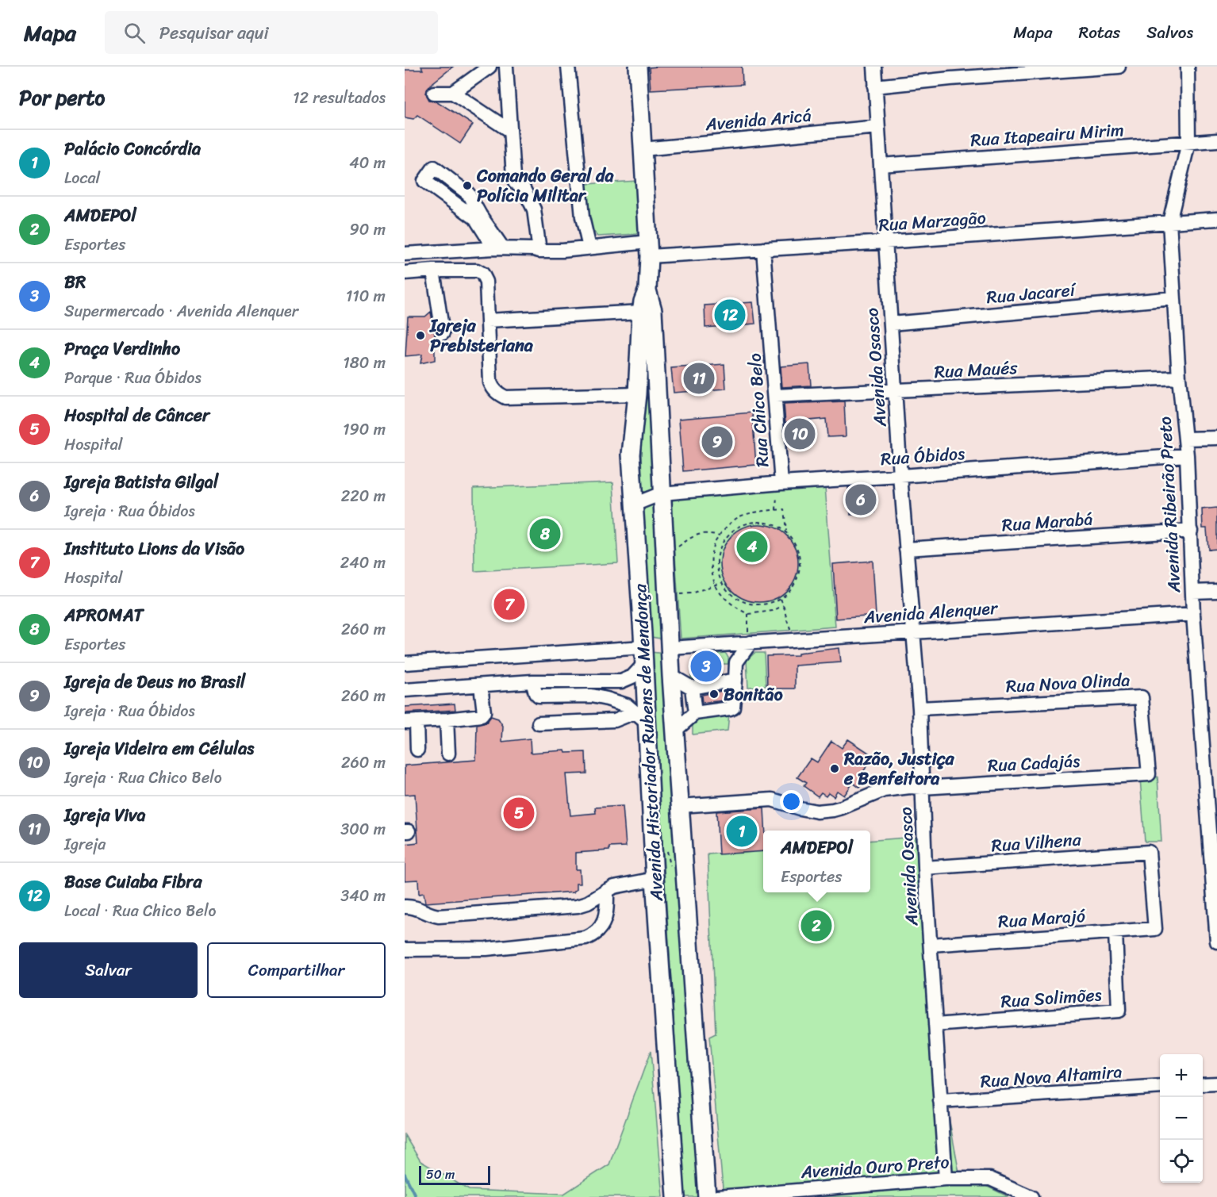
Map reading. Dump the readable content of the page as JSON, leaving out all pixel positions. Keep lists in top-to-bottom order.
{
  "streets": {
    "main road": ["Avenida Historiador Rubens de Mendonça"],
    "street": [
      "Avenida Aricá",
      "Rua Itapeairu Mirim",
      "Rua Marzagão",
      "Rua Jacareí",
      "Avenida Osasco",
      "Rua Maués",
      "Rua Chico Belo",
      "Rua Óbidos",
      "Avenida Ribeirão Preto",
      "Rua Marabá",
      "Avenida Alenquer",
      "Rua Nova Olinda",
      "Rua Cadajás",
      "Rua Vilhena",
      "Rua Marajó",
      "Rua Solimões",
      "Rua Nova Altamira",
      "Avenida Ouro Preto"
    ]
  },
  "crossings": [
    ["Avenida Aricá", "Avenida Osasco"],
    ["Avenida Aricá", "Avenida Historiador Rubens de Mendonça"],
    ["Rua Itapeairu Mirim", "Avenida Osasco"],
    ["Rua Itapeairu Mirim", "Avenida Ribeirão Preto"],
    ["Rua Marzagão", "Avenida Osasco"],
    ["Rua Marzagão", "Rua Chico Belo"],
    ["Rua Marzagão", "Avenida Ribeirão Preto"],
    ["Rua Marzagão", "Avenida Historiador Rubens de Mendonça"],
    ["Rua Jacareí", "Avenida Osasco"],
    ["Rua Jacareí", "Avenida Ribeirão Preto"],
    ["Avenida Osasco", "Rua Maués"],
    ["Avenida Osasco", "Rua Óbidos"],
    ["Avenida Osasco", "Rua Marabá"],
    ["Avenida Osasco", "Avenida Alenquer"],
    ["Avenida Osasco", "Rua Nova Olinda"],
    ["Avenida Osasco", "Rua Cadajás"],
    ["Avenida Osasco", "Rua Vilhena"],
    ["Avenida Osasco", "Rua Marajó"],
    ["Avenida Osasco", "Rua Solimões"],
    ["Avenida Osasco", "Rua Nova Altamira"],
    ["Avenida Osasco", "Avenida Ouro Preto"],
    ["Rua Maués", "Rua Chico Belo"],
    ["Rua Maués", "Avenida Ribeirão Preto"],
    ["Rua Chico Belo", "Rua Óbidos"],
    ["Rua Óbidos", "Avenida Ribeirão Preto"],
    ["Rua Óbidos", "Avenida Historiador Rubens de Mendonça"],
    ["Avenida Ribeirão Preto", "Rua Marabá"],
    ["Avenida Ribeirão Preto", "Avenida Alenquer"],
    ["Avenida Alenquer", "Avenida Historiador Rubens de Mendonça"],
    ["Rua Nova Olinda", "Rua Cadajás"],
    ["Avenida Historiador Rubens de Mendonça", "Rua Cadajás"],
    ["Rua Vilhena", "Rua Marajó"],
    ["Rua Marajó", "Rua Solimões"]
  ],
  "places": [
    "Comando Geral da Polícia Militar",
    "Igreja Prebisteriana",
    "Bonitão",
    "Razão, Justiça e Benfeitora"
  ],
  "scale_bar": "50 m",
  "page": {
    "header": "Mapa",
    "search": "Pesquisar aqui",
    "nav": ["Mapa", "Rotas", "Salvos"],
    "heading": ["Por perto", "12 resultados"],
    "list": [
      {
        "mark": "1",
        "name": "Palácio Concórdia",
        "note": "Local",
        "value": "40 m"
      },
      {
        "mark": "2",
        "name": "AMDEPOl",
        "note": "Esportes",
        "value": "90 m"
      },
      {
        "mark": "3",
        "name": "BR",
        "note": "Supermercado · Avenida Alenquer",
        "value": "110 m"
      },
      {
        "mark": "4",
        "name": "Praça Verdinho",
        "note": "Parque · Rua Óbidos",
        "value": "180 m"
      },
      {
        "mark": "5",
        "name": "Hospital de Câncer",
        "note": "Hospital",
        "value": "190 m"
      },
      {
        "mark": "6",
        "name": "Igreja Batista Gilgal",
        "note": "Igreja · Rua Óbidos",
        "value": "220 m"
      },
      {
        "mark": "7",
        "name": "Instituto Lions da Visão",
        "note": "Hospital",
        "value": "240 m"
      },
      {
        "mark": "8",
        "name": "APROMAT",
        "note": "Esportes",
        "value": "260 m"
      },
      {
        "mark": "9",
        "name": "Igreja de Deus no Brasil",
        "note": "Igreja · Rua Óbidos",
        "value": "260 m"
      },
      {
        "mark": "10",
        "name": "Igreja Videira em Células",
        "note": "Igreja · Rua Chico Belo",
        "value": "260 m"
      },
      {
        "mark": "11",
        "name": "Igreja Viva",
        "note": "Igreja",
        "value": "300 m"
      },
      {
        "mark": "12",
        "name": "Base Cuiaba Fibra",
        "note": "Local · Rua Chico Belo",
        "value": "340 m"
      }
    ],
    "pins": [
      "12",
      "11",
      "10",
      "9",
      "6",
      "8",
      "4",
      "7",
      "3",
      "5",
      "1",
      "2"
    ],
    "popup": ["AMDEPOl", "Esportes"],
    "buttons": ["Salvar", "Compartilhar"],
    "map_buttons": ["+", "−"],
    "scale": "50 m"
  }
}
